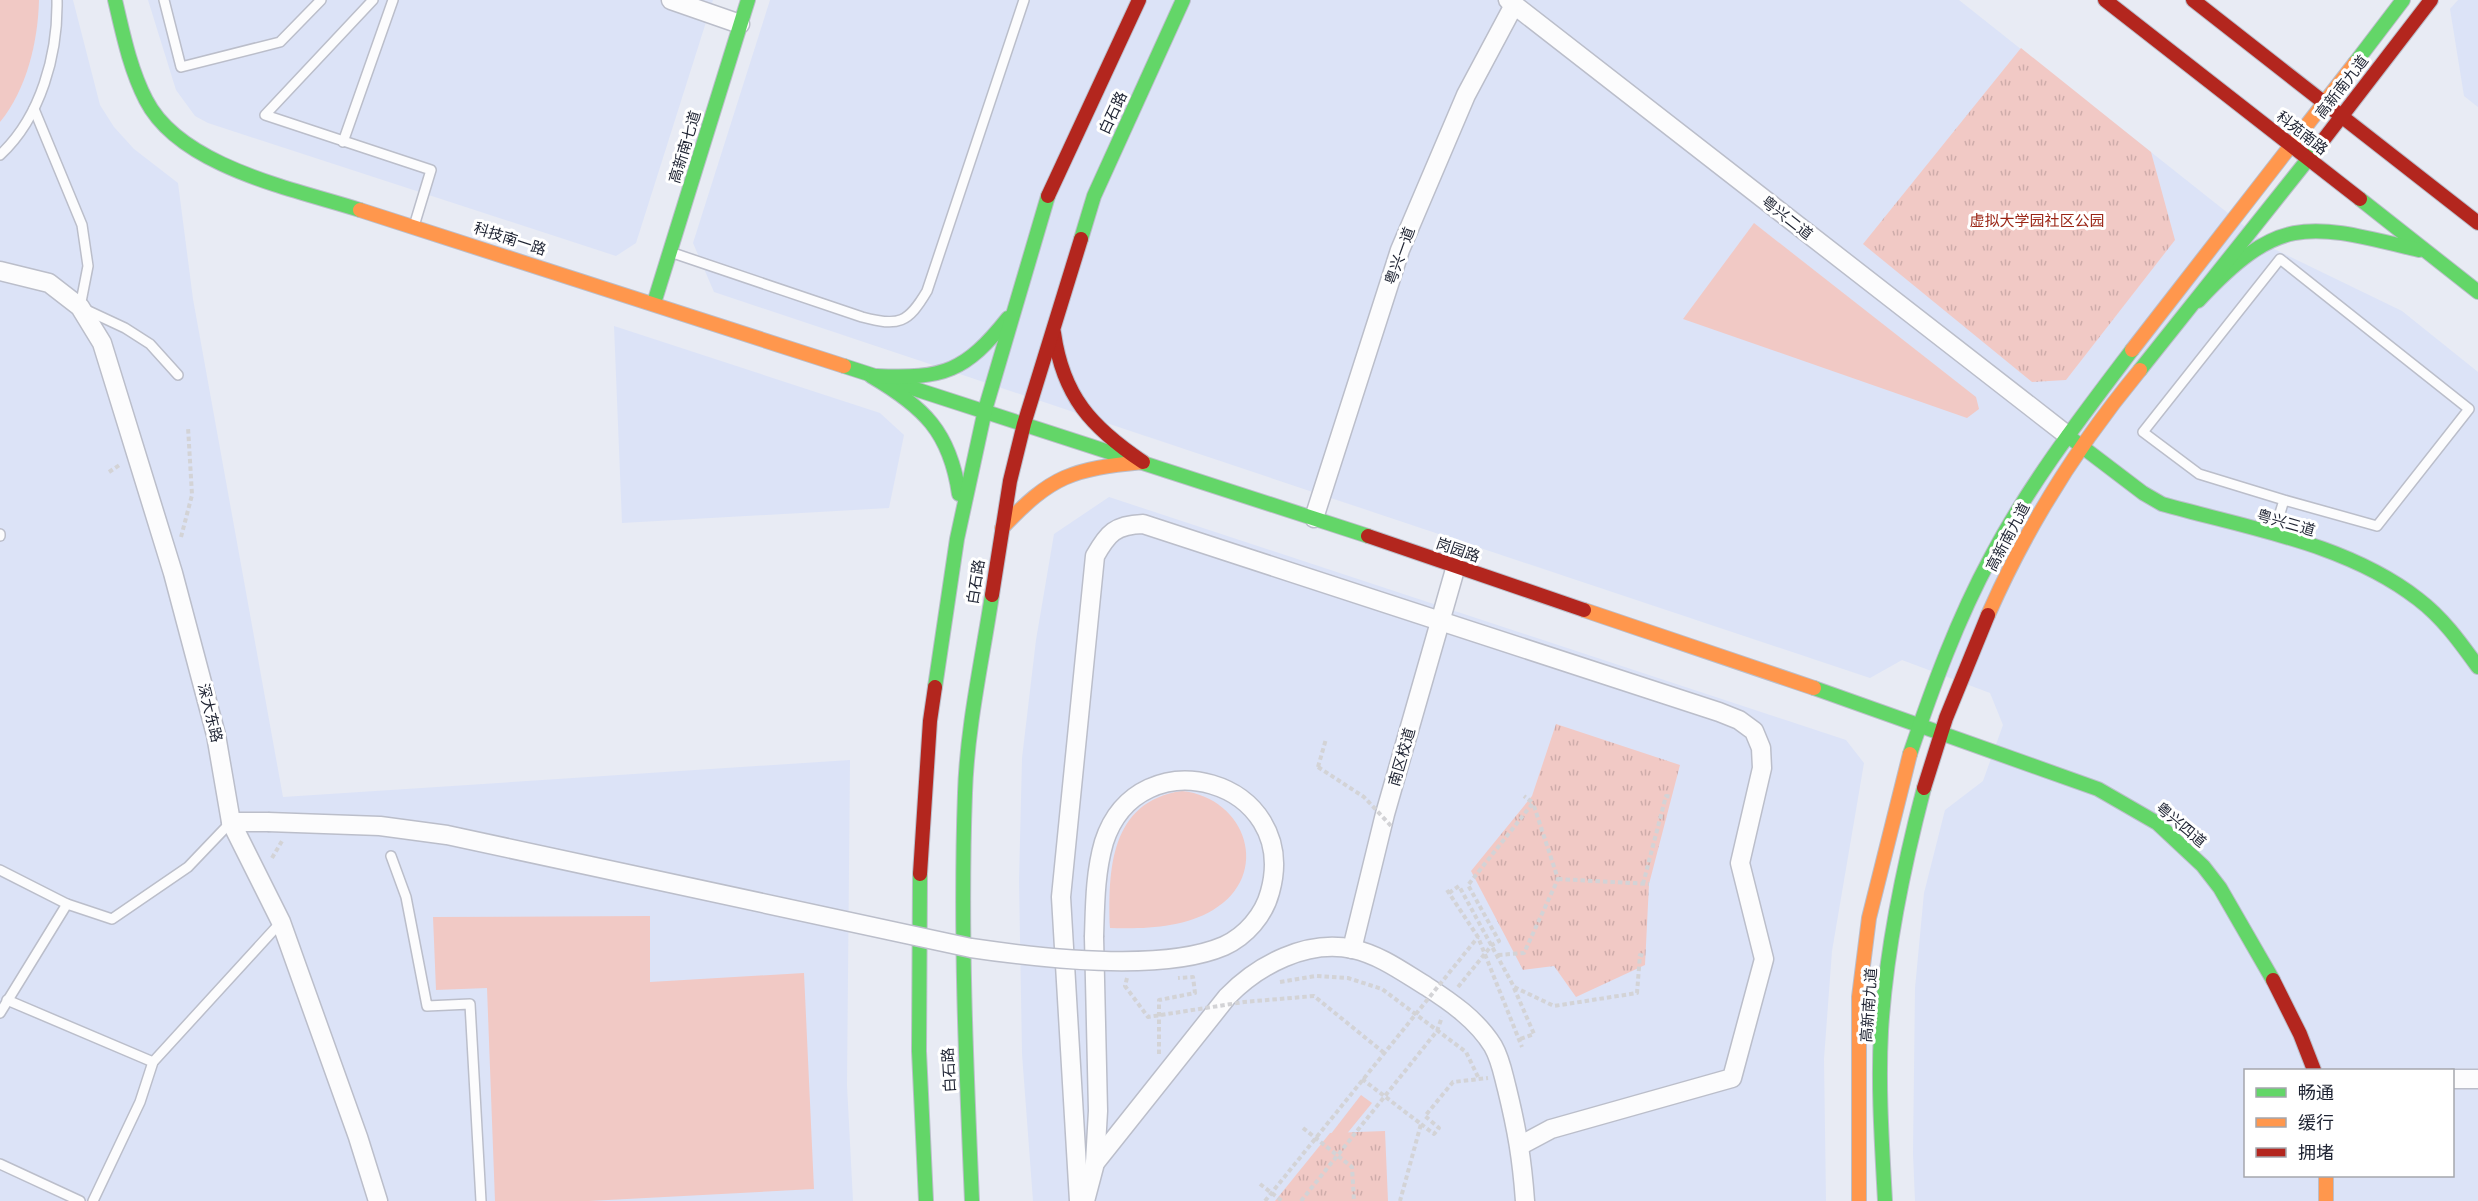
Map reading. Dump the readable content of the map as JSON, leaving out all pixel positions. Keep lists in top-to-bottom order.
{
  "streets": {
    "street": [
      "高新南九道",
      "白石路",
      "科苑南路",
      "高新南七道",
      "粤兴二道",
      "科技南一路",
      "粤兴一道",
      "粤兴三道",
      "岗园路",
      "深大东路",
      "南区校道",
      "粤兴四道"
    ]
  },
  "crossings": [
    ["高新南九道", "科苑南路"],
    ["高新南九道", "粤兴二道"],
    ["高新南九道", "粤兴三道"],
    ["高新南九道", "岗园路"],
    ["高新南九道", "粤兴四道"],
    ["白石路", "科技南一路"],
    ["白石路", "岗园路"],
    ["高新南七道", "科技南一路"],
    ["粤兴二道", "粤兴一道"],
    ["粤兴二道", "粤兴三道"],
    ["科技南一路", "岗园路"],
    ["粤兴一道", "岗园路"],
    ["岗园路", "南区校道"],
    ["岗园路", "粤兴四道"]
  ],
  "parks": ["虚拟大学园社区公园"],
  "legend": ["畅通", "缓行", "拥堵"]
}
